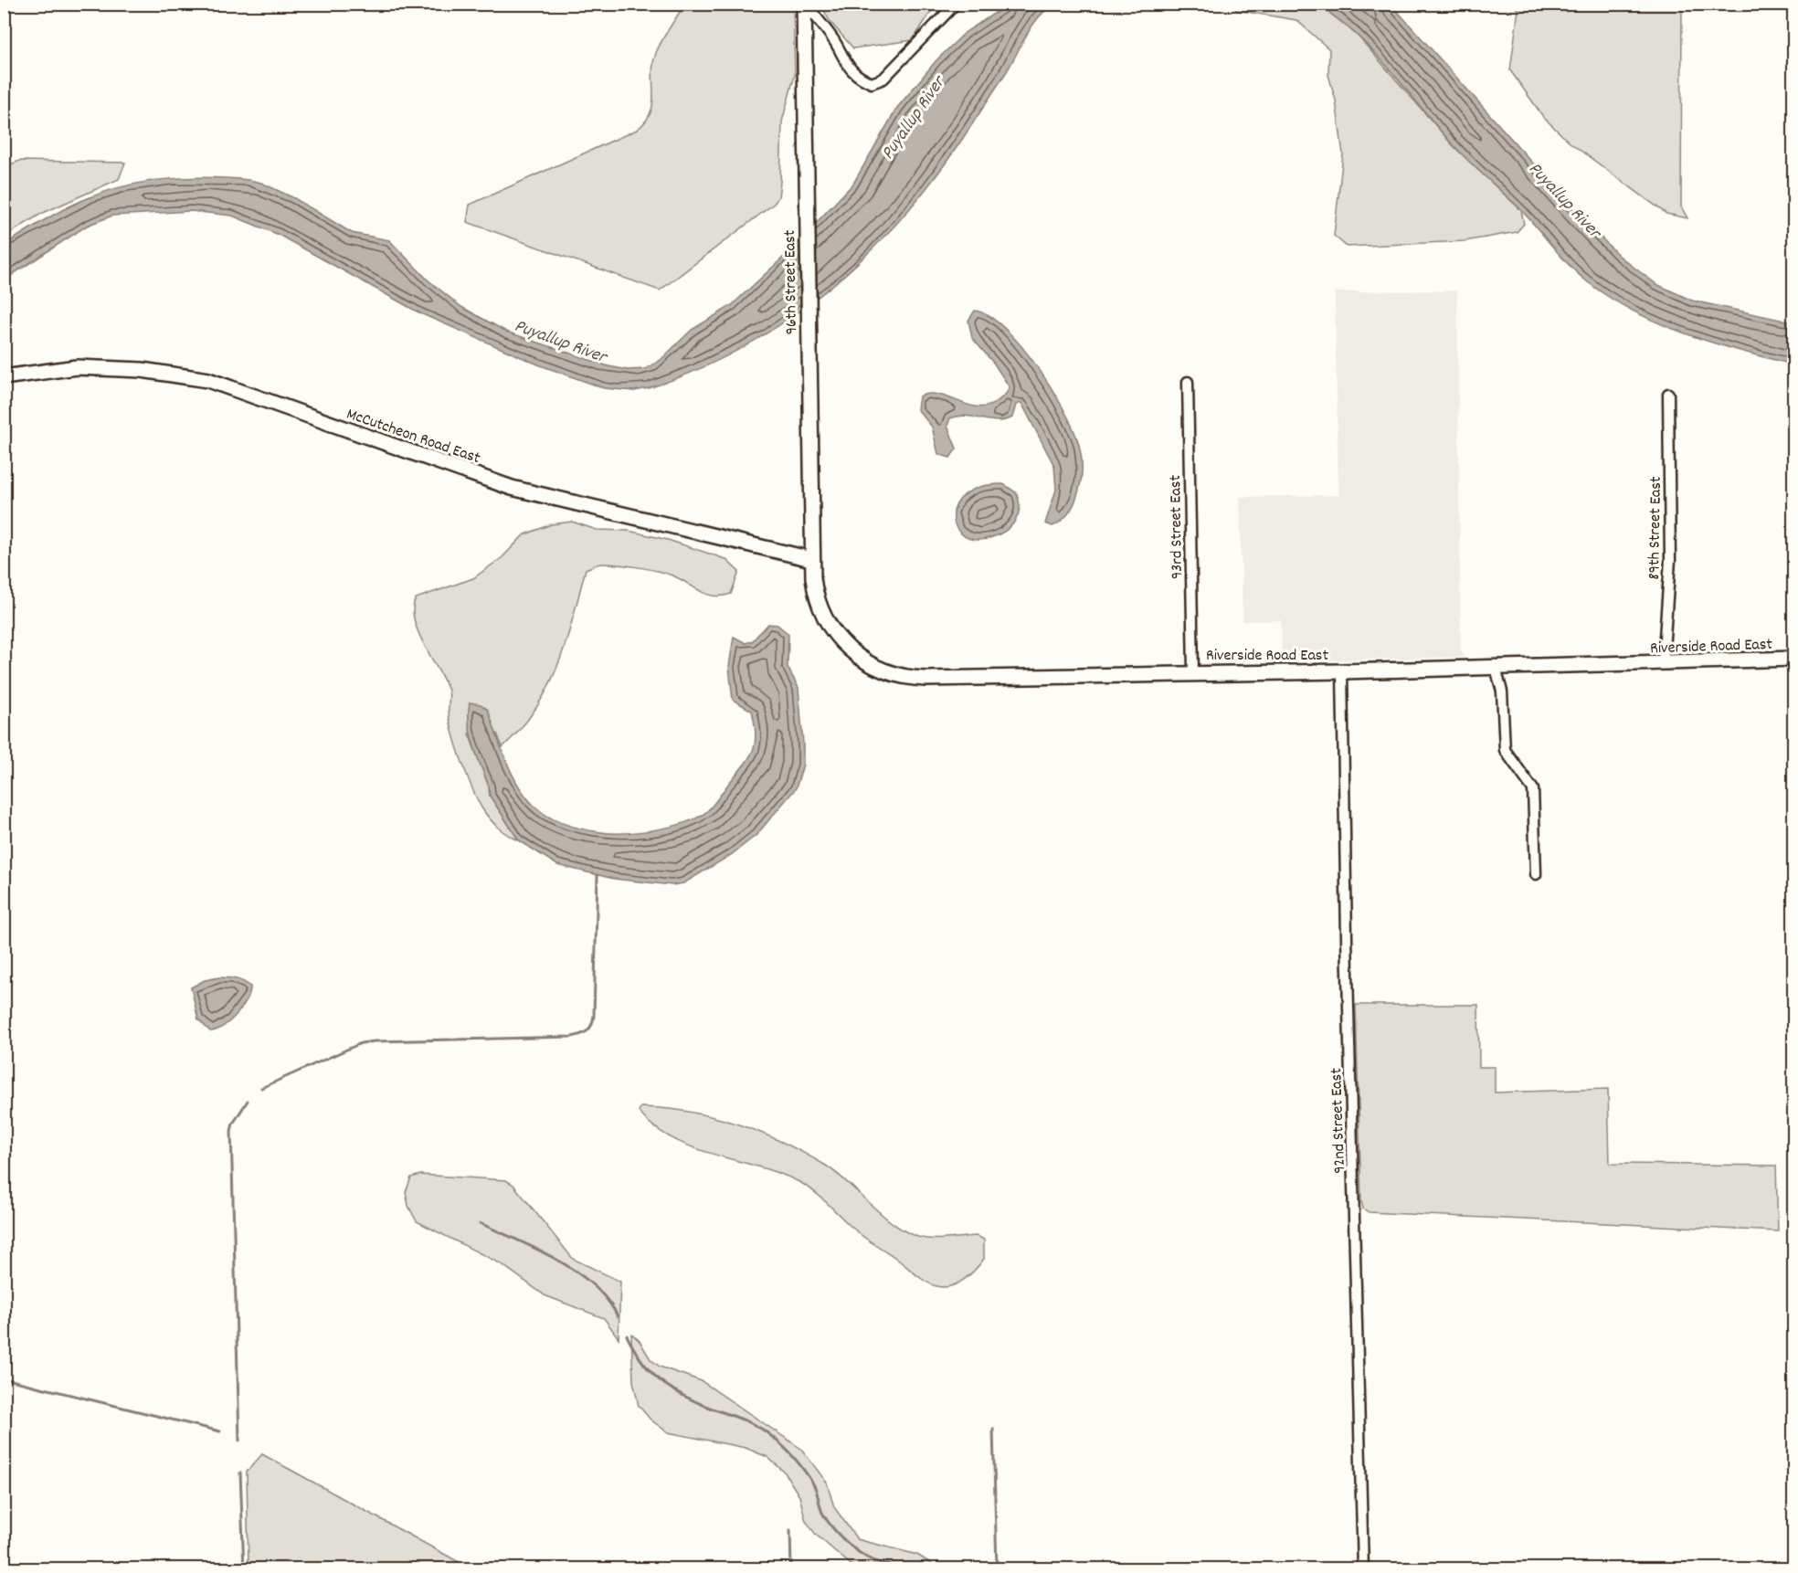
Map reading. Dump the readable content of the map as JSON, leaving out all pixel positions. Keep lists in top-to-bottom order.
{
  "streets": {
    "street": [
      "96th Street East",
      "McCutcheon Road East",
      "93rd Street East",
      "89th Street East",
      "Riverside Road East",
      "92nd Street East"
    ]
  },
  "crossings": [
    ["96th Street East", "McCutcheon Road East"],
    ["96th Street East", "Riverside Road East"],
    ["McCutcheon Road East", "Riverside Road East"],
    ["93rd Street East", "Riverside Road East"],
    ["89th Street East", "Riverside Road East"],
    ["Riverside Road East", "92nd Street East"]
  ],
  "water": ["Puyallup River"]
}
